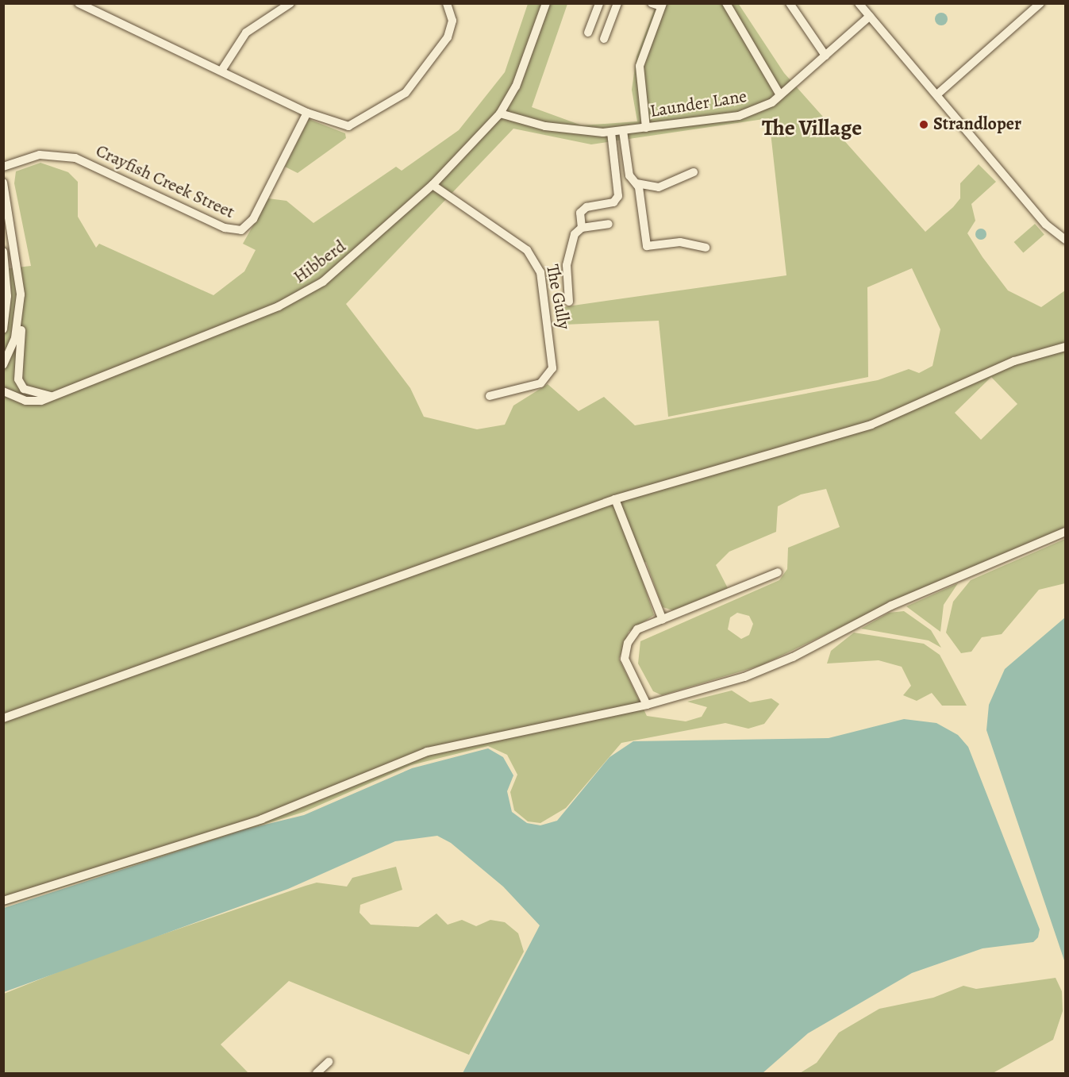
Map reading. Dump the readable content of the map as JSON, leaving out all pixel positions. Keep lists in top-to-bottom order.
{
  "streets": {
    "street": [
      "Launder Lane",
      "Crayfish Creek Street",
      "Hibberd",
      "The Gully"
    ]
  },
  "crossings": [
    ["Launder Lane", "Hibberd"],
    ["Hibberd", "The Gully"]
  ],
  "districts": ["The Village"],
  "places": ["Strandloper"]
}
